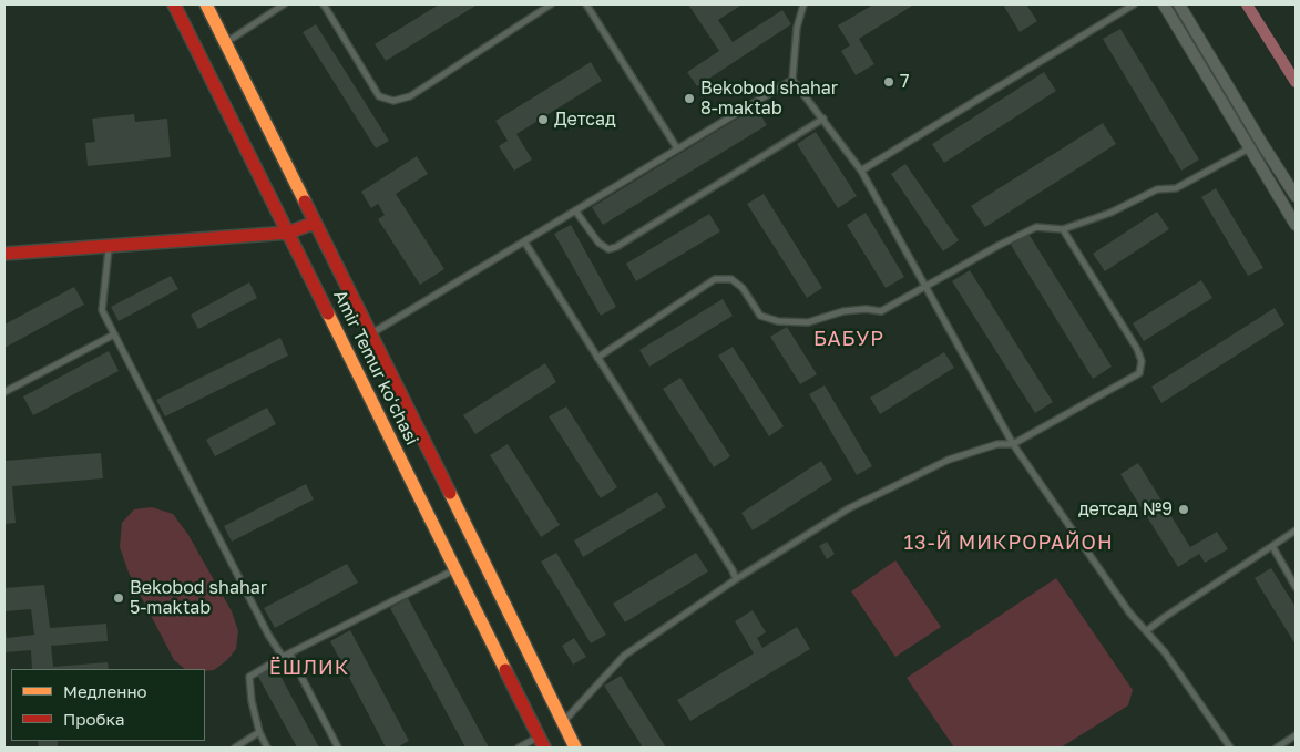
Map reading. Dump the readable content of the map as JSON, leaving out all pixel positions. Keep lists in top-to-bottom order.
{
  "streets": {
    "street": ["Amir Temur koʻchasi"]
  },
  "districts": ["БАБУР", "13-Й МИКРОРАЙОН", "ЁШЛИК"],
  "places": [
    "7",
    "Bekobod shahar 8-maktab",
    "Детсад",
    "детсад №9",
    "Bekobod shahar 5-maktab"
  ],
  "legend": ["Медленно", "Пробка"]
}
